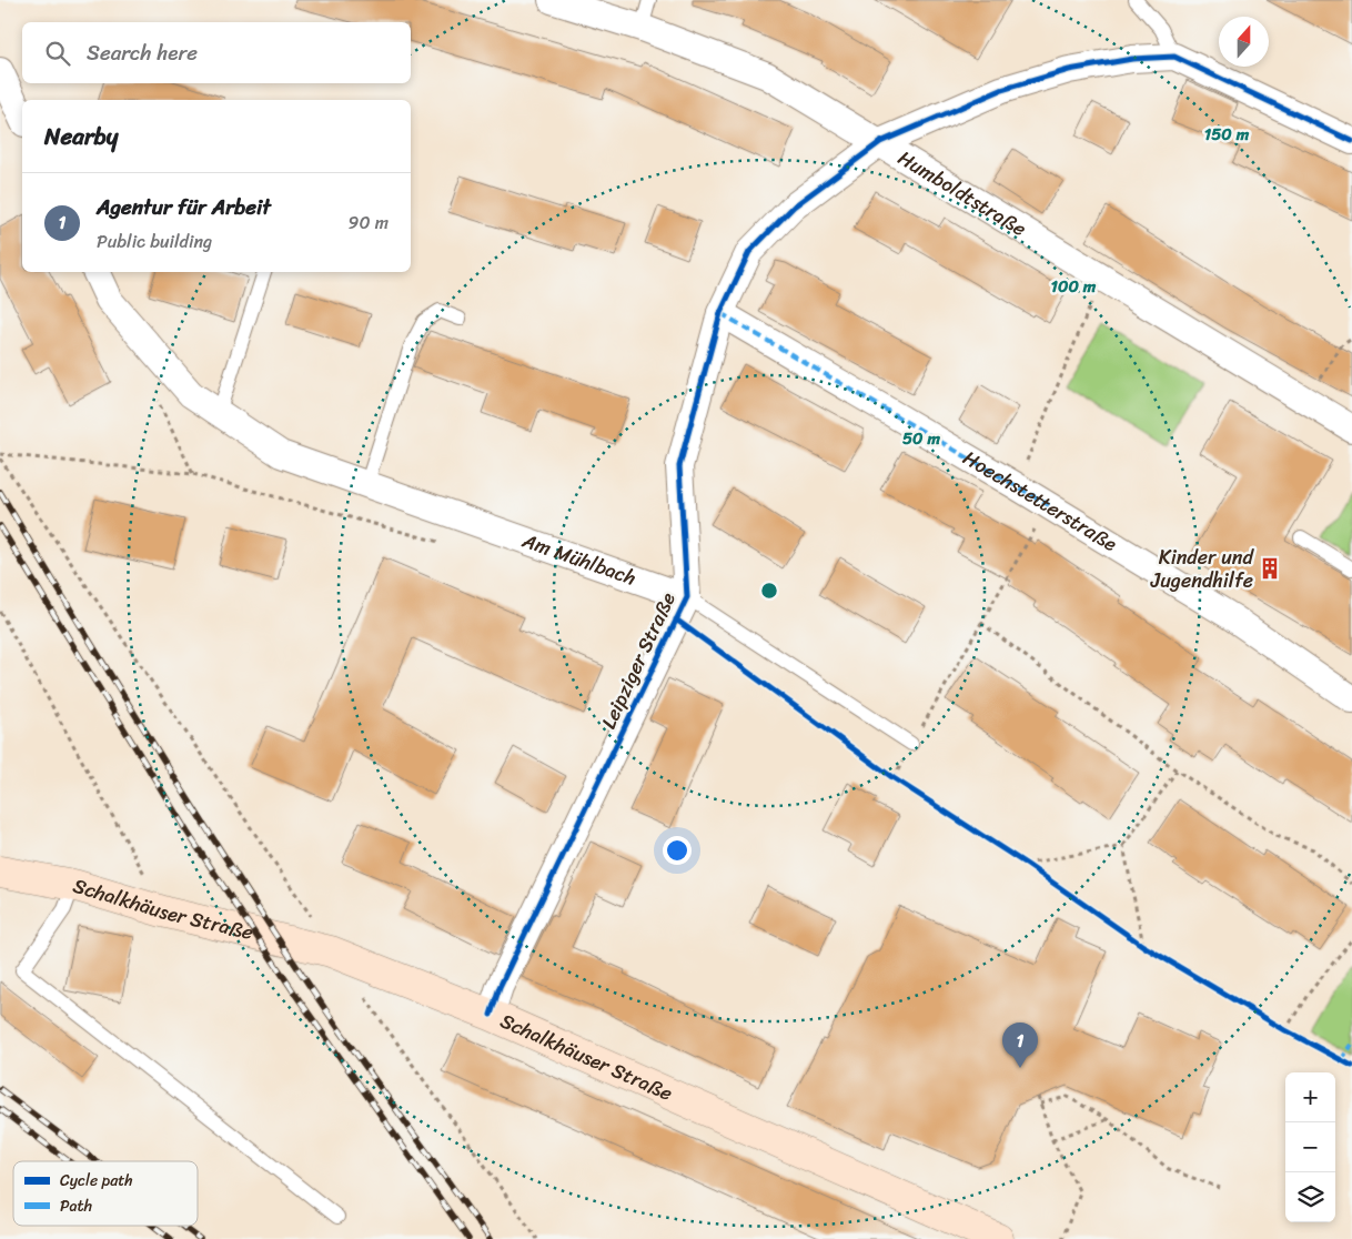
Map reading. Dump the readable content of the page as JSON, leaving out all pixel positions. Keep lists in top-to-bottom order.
{
  "streets": {
    "street": [
      "Humboldtstraße",
      "Hoechstetterstraße",
      "Am Mühlbach",
      "Leipziger Straße",
      "Schalkhäuser Straße"
    ]
  },
  "crossings": [
    ["Humboldtstraße", "Leipziger Straße"],
    ["Hoechstetterstraße", "Leipziger Straße"],
    ["Am Mühlbach", "Leipziger Straße"],
    ["Leipziger Straße", "Schalkhäuser Straße"]
  ],
  "places": {
    "building": ["Kinder und Jugendhilfe"]
  },
  "legend": ["Cycle path", "Path"],
  "north": "top",
  "page": {
    "search": "Search here",
    "heading": "Nearby",
    "list": [
      {
        "mark": "1",
        "name": "Agentur für Arbeit",
        "note": "Public building",
        "value": "90 m"
      }
    ],
    "pins": "1",
    "map_buttons": ["+", "−"]
  },
  "rings": ["150 m", "100 m", "50 m"]
}
